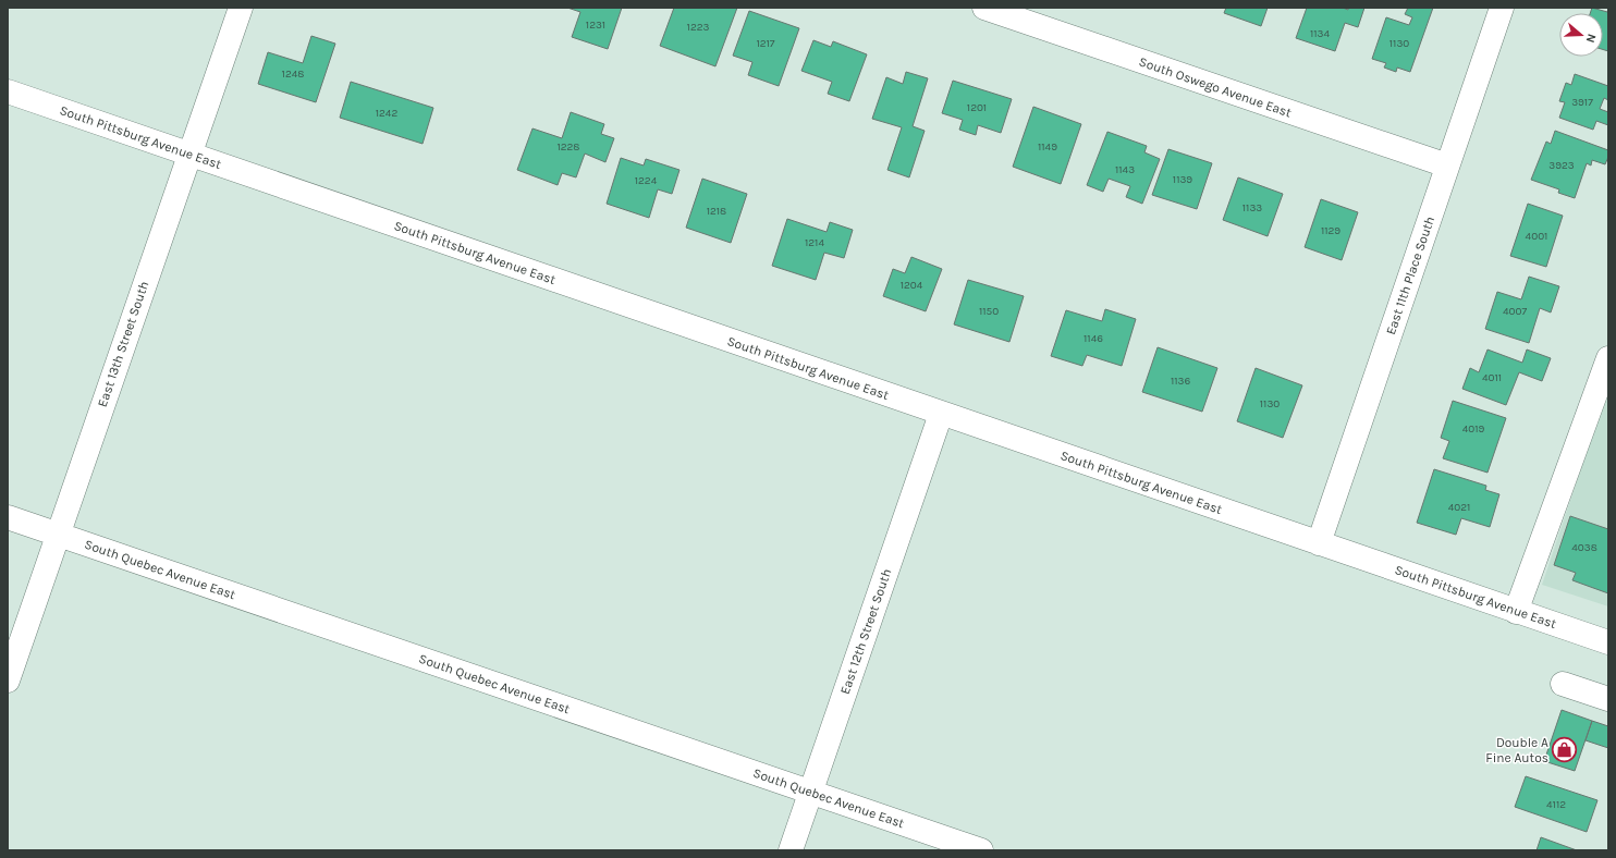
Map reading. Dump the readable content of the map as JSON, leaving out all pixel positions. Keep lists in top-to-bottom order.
{
  "streets": {
    "street": [
      "South Oswego Avenue East",
      "South Pittsburg Avenue East",
      "East 11th Place South",
      "East 13th Street South",
      "South Quebec Avenue East",
      "East 12th Street South"
    ]
  },
  "crossings": [
    ["South Oswego Avenue East", "East 11th Place South"],
    ["South Pittsburg Avenue East", "East 11th Place South"],
    ["South Pittsburg Avenue East", "East 13th Street South"],
    ["South Pittsburg Avenue East", "East 12th Street South"],
    ["East 13th Street South", "South Quebec Avenue East"],
    ["South Quebec Avenue East", "East 12th Street South"]
  ],
  "places": {
    "shop": ["Double A Fine Autos"]
  },
  "house_numbers": [
    "1231",
    "1223",
    "1134",
    "1217",
    "1130",
    "1248",
    "3917",
    "1201",
    "1242",
    "1228",
    "1149",
    "3923",
    "1143",
    "1139",
    "1224",
    "1133",
    "1218",
    "1129",
    "4001",
    "1214",
    "1204",
    "1150",
    "4007",
    "1146",
    "4011",
    "1136",
    "1130",
    "4019",
    "4021",
    "4038",
    "4112"
  ],
  "north": "right"
}
